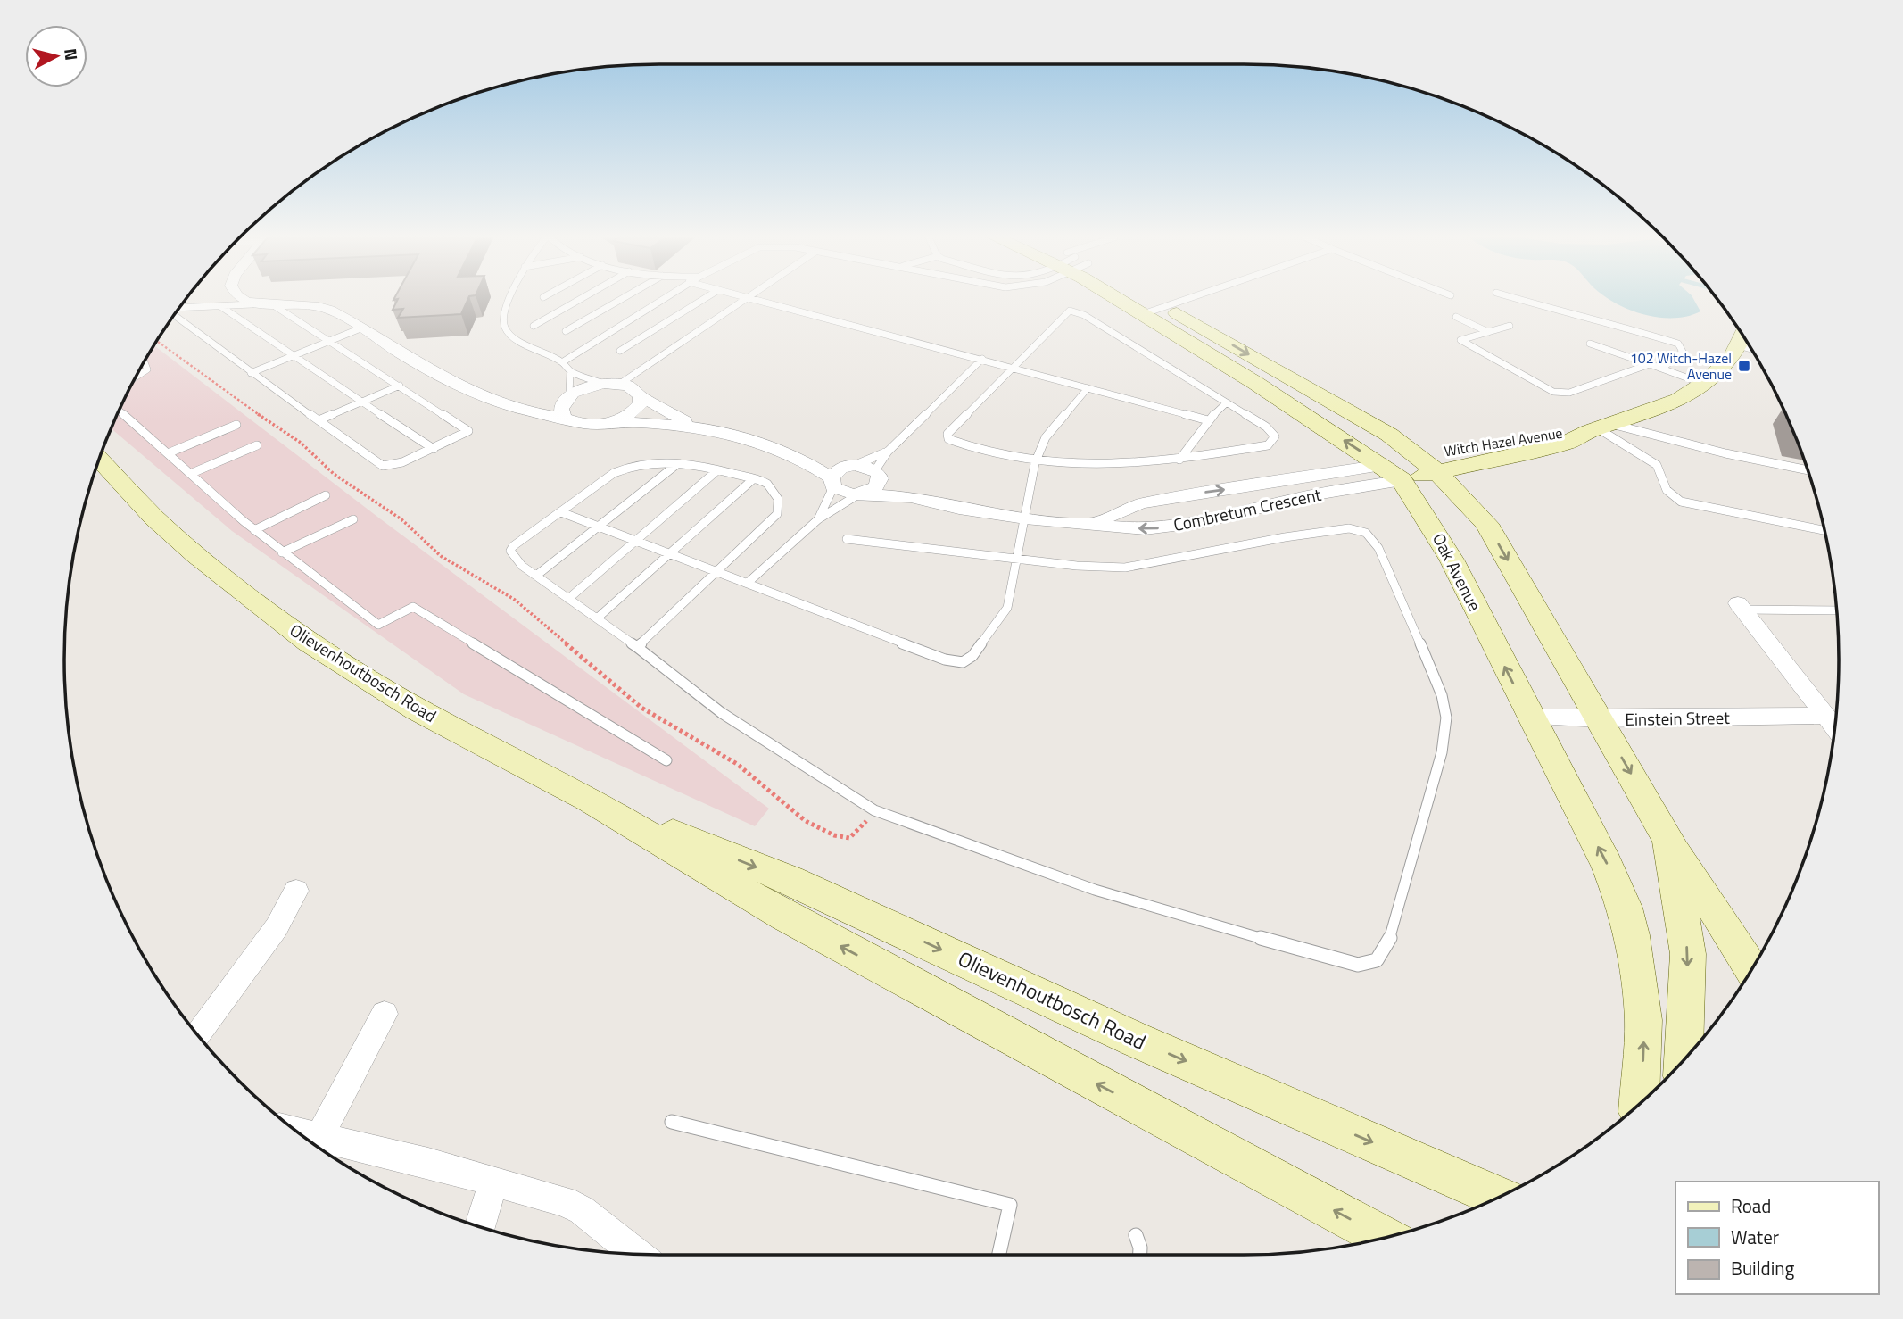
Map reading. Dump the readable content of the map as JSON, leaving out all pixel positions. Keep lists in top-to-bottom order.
{
  "streets": {
    "street": [
      "Witch Hazel Avenue",
      "Combretum Crescent",
      "Oak Avenue",
      "Olievenhoutbosch Road",
      "Einstein Street"
    ]
  },
  "crossings": [
    ["Witch Hazel Avenue", "Combretum Crescent"],
    ["Witch Hazel Avenue", "Oak Avenue"],
    ["Combretum Crescent", "Oak Avenue"],
    ["Oak Avenue", "Einstein Street"]
  ],
  "places": {
    "transit": ["102 Witch-Hazel Avenue"]
  },
  "legend": ["Road", "Water", "Building"],
  "north": "right"
}
